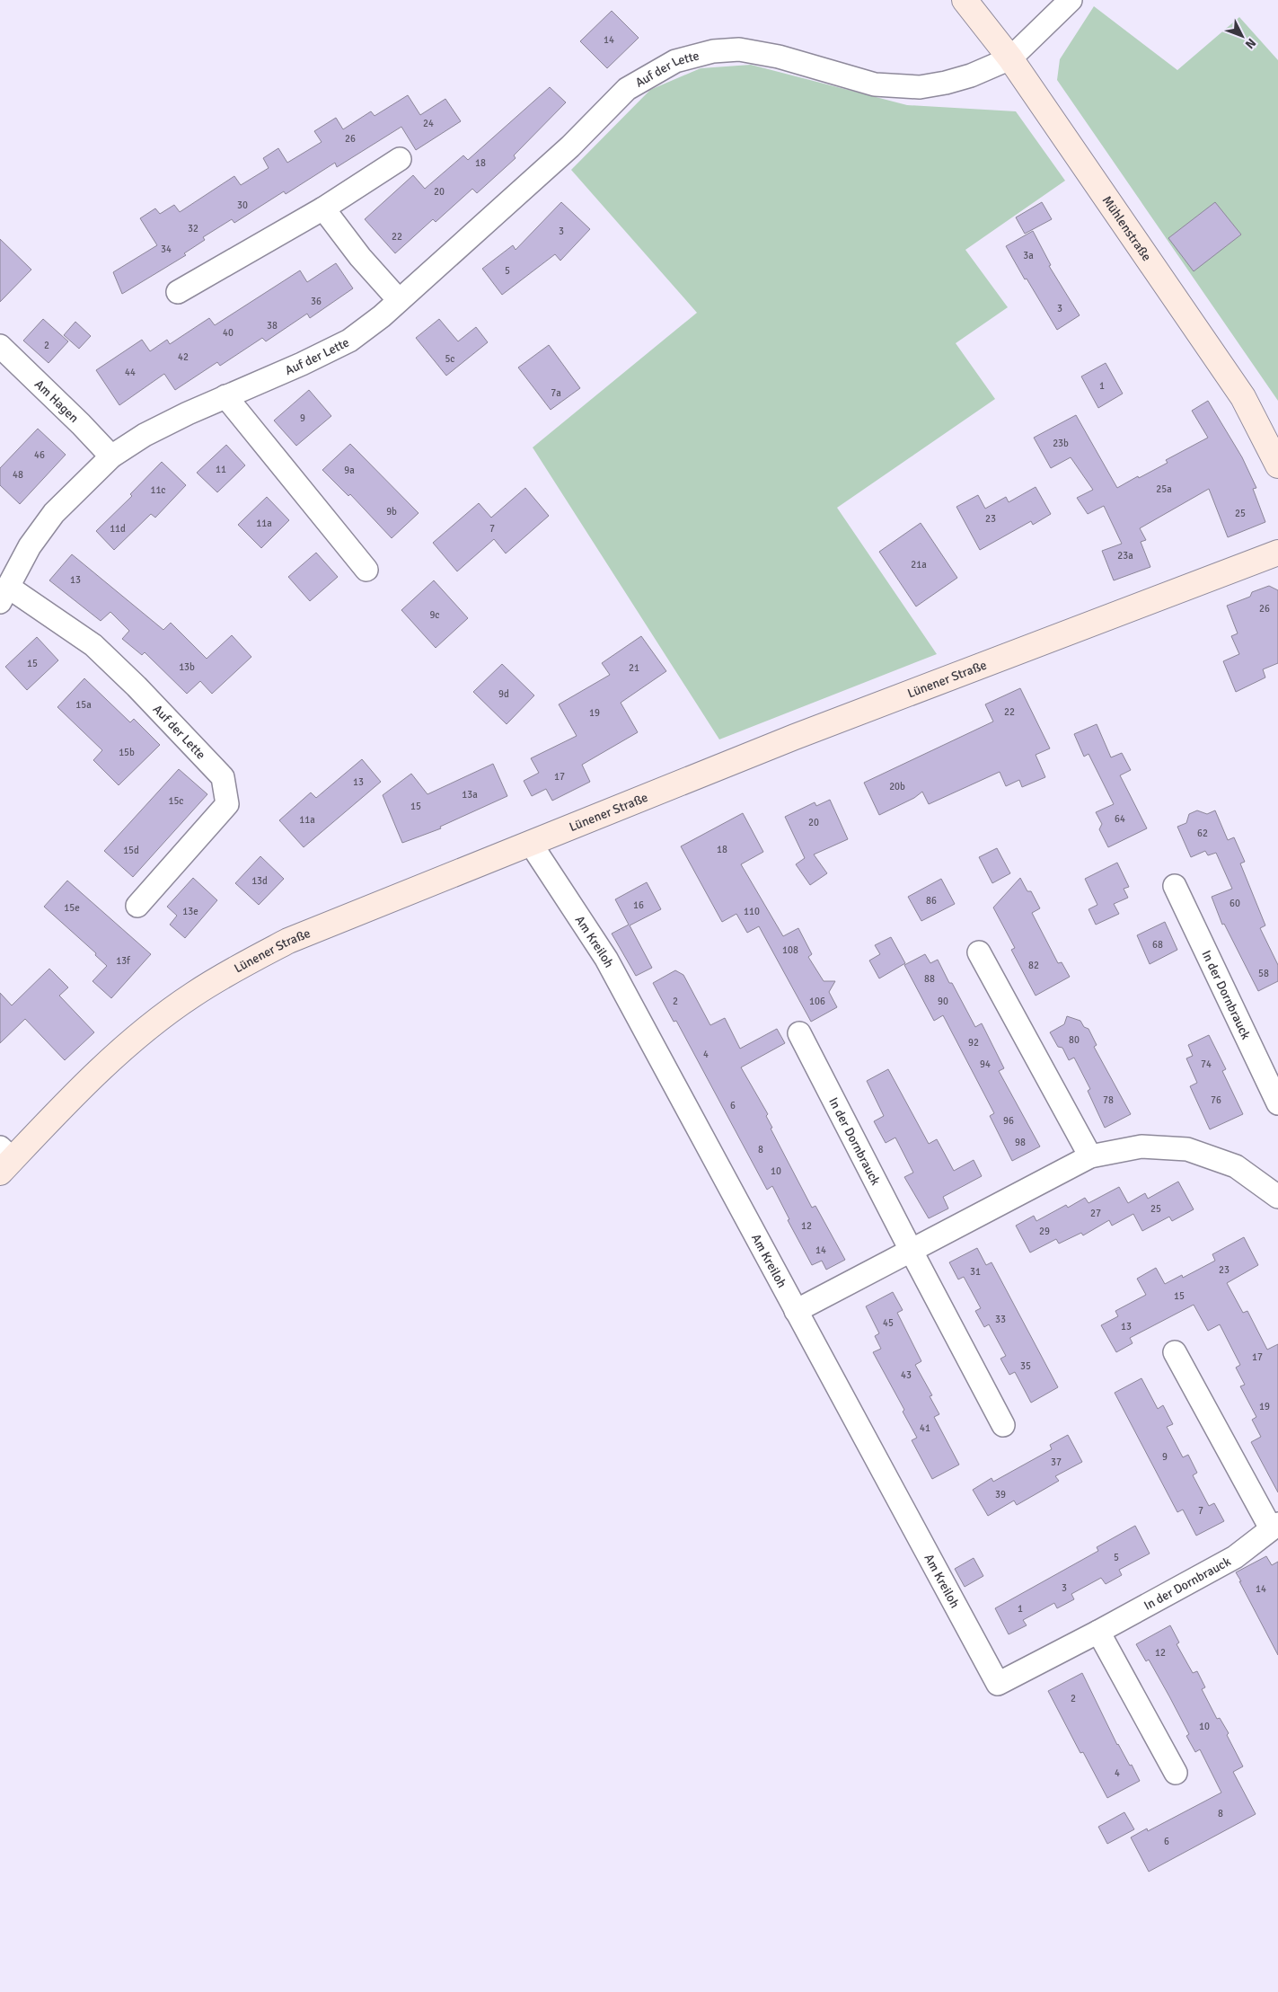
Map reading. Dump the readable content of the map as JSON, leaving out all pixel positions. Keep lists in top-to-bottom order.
{
  "streets": {
    "main road": ["Mühlenstraße", "Lünener Straße"],
    "street": [
      "Auf der Lette",
      "Am Hagen",
      "Am Kreiloh",
      "In der Dornbrauck"
    ]
  },
  "crossings": [
    ["Auf der Lette", "Mühlenstraße"],
    ["Auf der Lette", "Am Hagen"],
    ["Lünener Straße", "Am Kreiloh"],
    ["Am Kreiloh", "In der Dornbrauck"]
  ],
  "house_numbers": [
    "14",
    "24",
    "26",
    "18",
    "20",
    "30",
    "32",
    "3",
    "22",
    "34",
    "3a",
    "5",
    "36",
    "3",
    "38",
    "40",
    "2",
    "42",
    "5c",
    "44",
    "1",
    "7a",
    "9",
    "23b",
    "46",
    "11",
    "9a",
    "48",
    "25a",
    "11c",
    "9b",
    "25",
    "23",
    "11a",
    "11d",
    "7",
    "23a",
    "21a",
    "13",
    "26",
    "9c",
    "15",
    "13b",
    "21",
    "9d",
    "15a",
    "22",
    "19",
    "15b",
    "17",
    "13",
    "20b",
    "13a",
    "15c",
    "15",
    "64",
    "11a",
    "20",
    "62",
    "18",
    "15d",
    "13d",
    "86",
    "60",
    "16",
    "15e",
    "13e",
    "110",
    "68",
    "108",
    "13f",
    "82",
    "58",
    "88",
    "2",
    "106",
    "90",
    "80",
    "92",
    "4",
    "94",
    "74",
    "78",
    "76",
    "6",
    "96",
    "98",
    "8",
    "10",
    "25",
    "27",
    "12",
    "29",
    "14",
    "23",
    "31",
    "15",
    "33",
    "45",
    "13",
    "17",
    "35",
    "43",
    "19",
    "41",
    "9",
    "37",
    "39",
    "7",
    "5",
    "3",
    "14",
    "1",
    "12",
    "2",
    "10",
    "4",
    "8",
    "6"
  ],
  "north": "bottom right"
}
